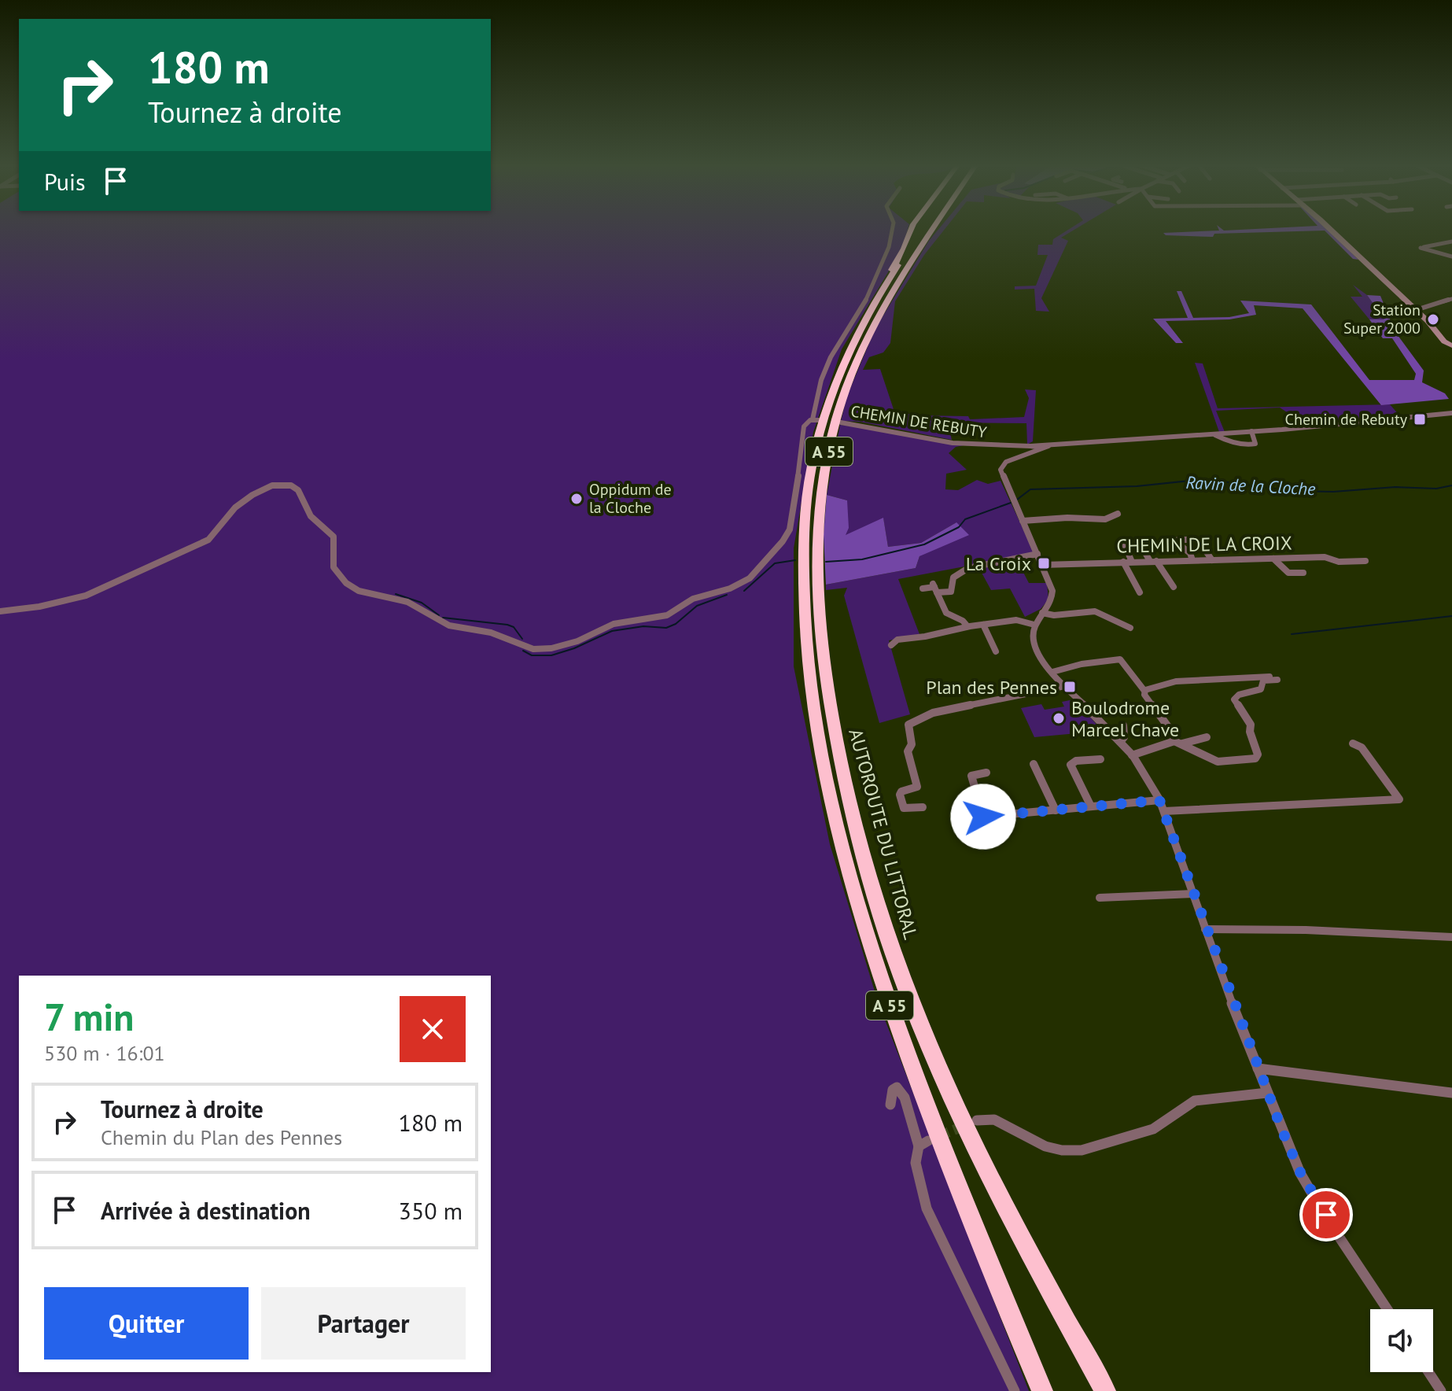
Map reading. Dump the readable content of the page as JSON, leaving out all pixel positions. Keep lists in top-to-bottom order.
{
  "streets": {
    "highway": ["A 55", "AUTOROUTE DU LITTORAL"],
    "street": ["CHEMIN DE REBUTY", "CHEMIN DE LA CROIX"]
  },
  "water": ["Ravin de la Cloche"],
  "places": {
    "other": ["Station Super 2000", "Oppidum de la Cloche", "Boulodrome Marcel Chave"],
    "transit": ["Chemin de Rebuty", "La Croix", "Plan des Pennes"]
  },
  "page": {
    "turn": ["180 m", "Tournez à droite"],
    "then": "Puis",
    "heading": ["7 min", "530 m · 16:01"],
    "list": [
      {
        "name": "Tournez à droite",
        "note": "Chemin du Plan des Pennes",
        "value": "180 m"
      },
      {
        "name": "Arrivée à destination",
        "value": "350 m"
      }
    ],
    "buttons": ["Quitter", "Partager"]
  }
}
